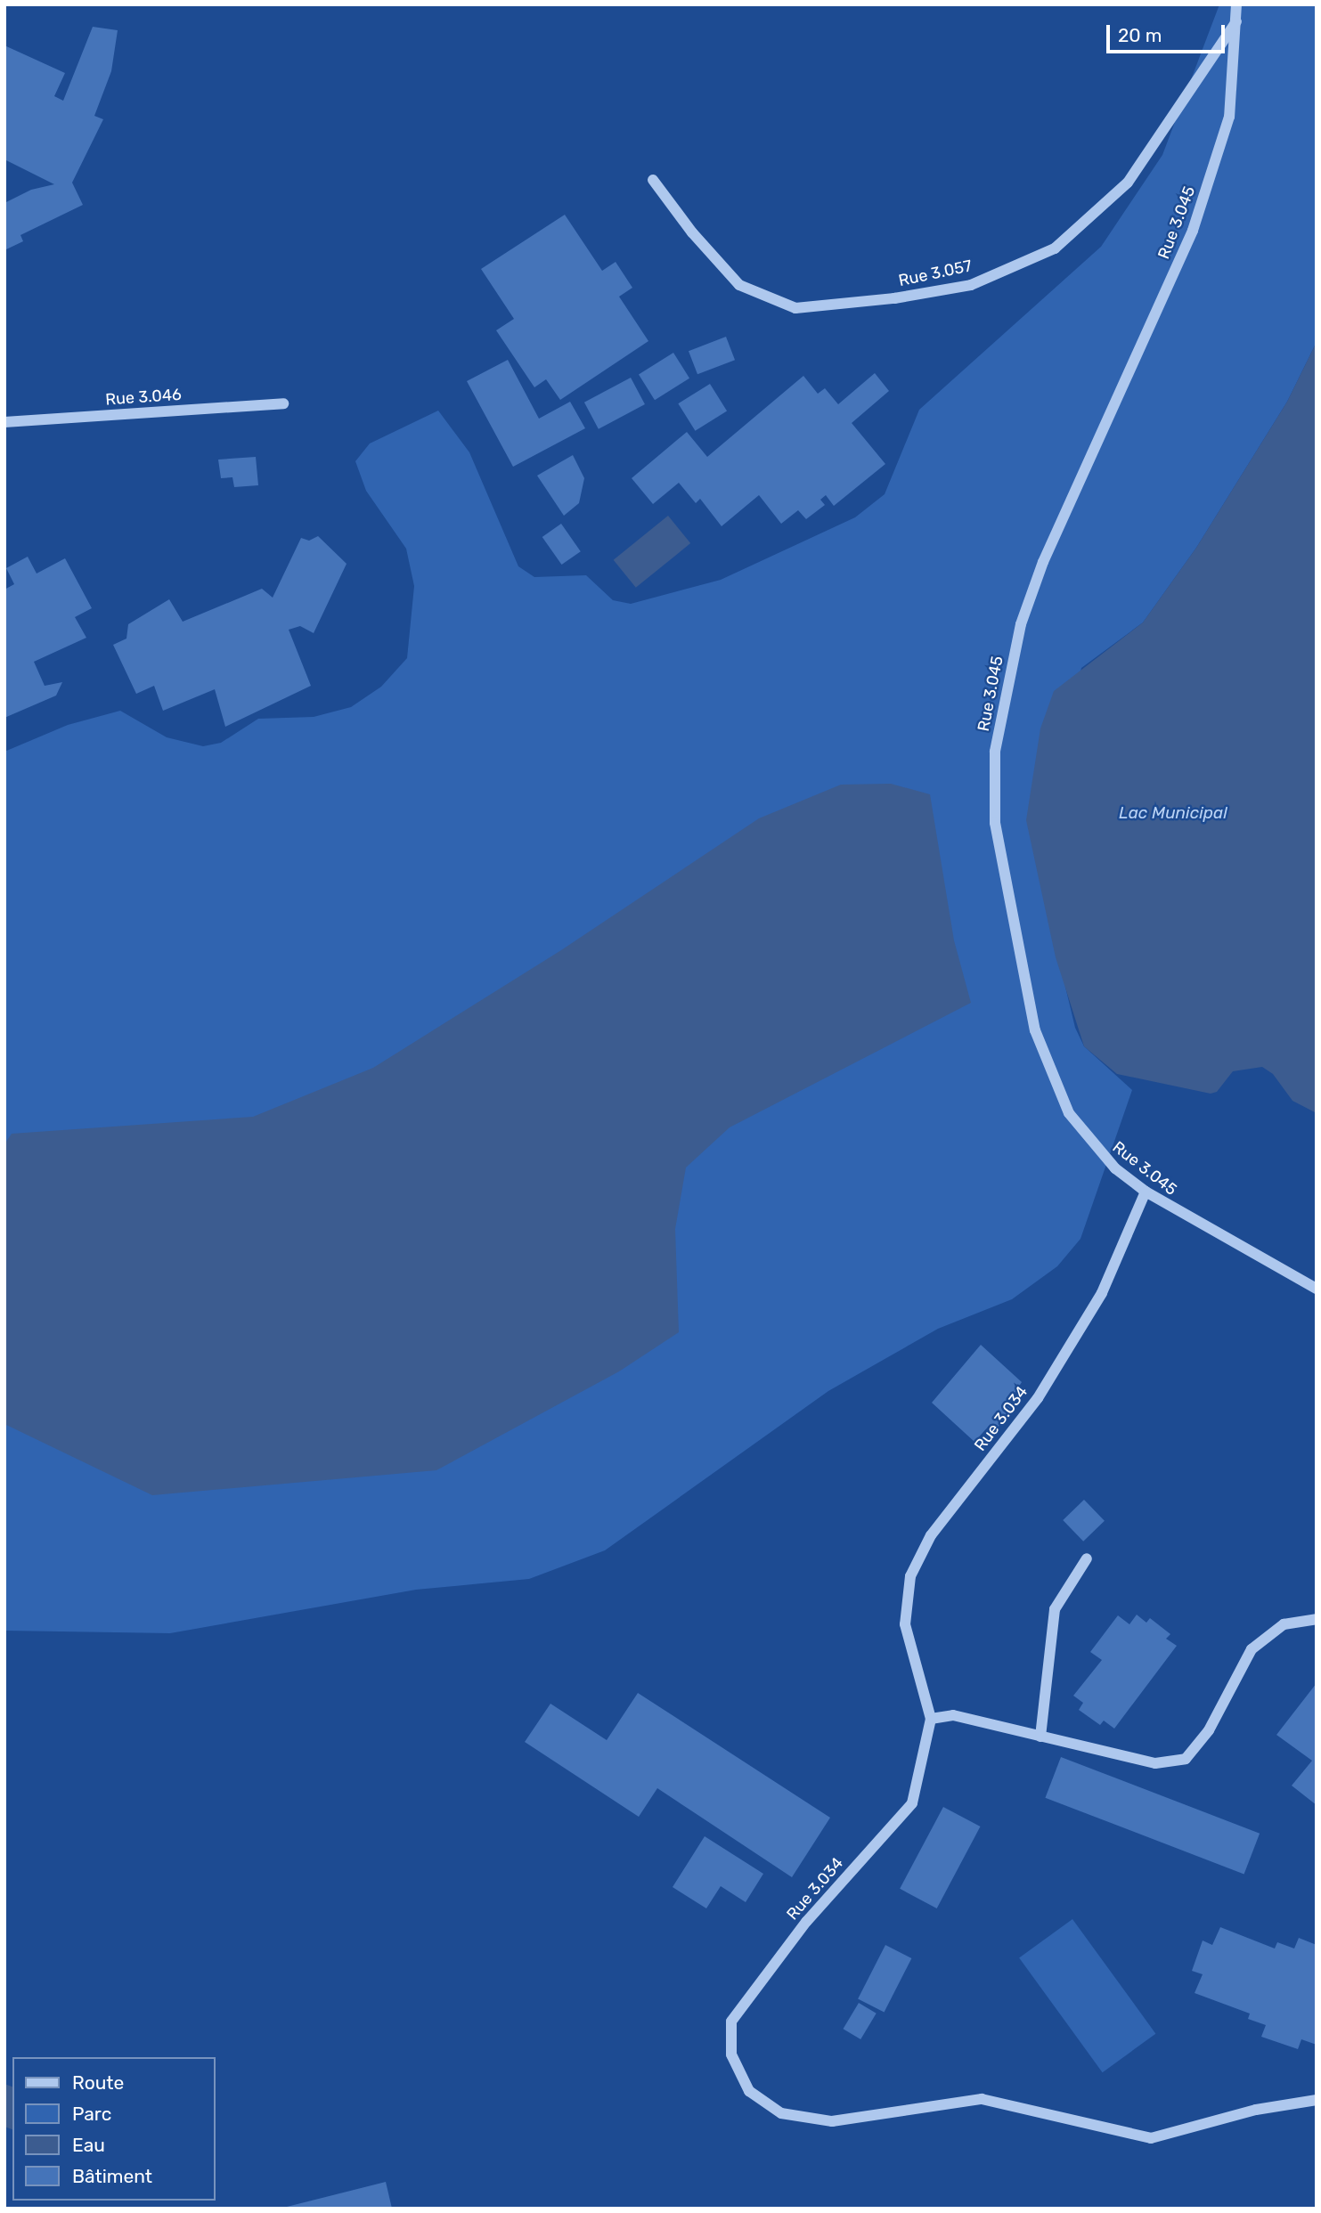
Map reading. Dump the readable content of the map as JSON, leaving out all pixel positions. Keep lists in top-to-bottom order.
{
  "streets": {
    "street": [
      "Rue 3.045",
      "Rue 3.057",
      "Rue 3.046",
      "Rue 3.034"
    ]
  },
  "crossings": [
    ["Rue 3.045", "Rue 3.057"],
    ["Rue 3.045", "Rue 3.034"]
  ],
  "water": ["Lac Municipal"],
  "legend": [
    "Route",
    "Parc",
    "Eau",
    "Bâtiment"
  ],
  "scale_bar": "20 m"
}
